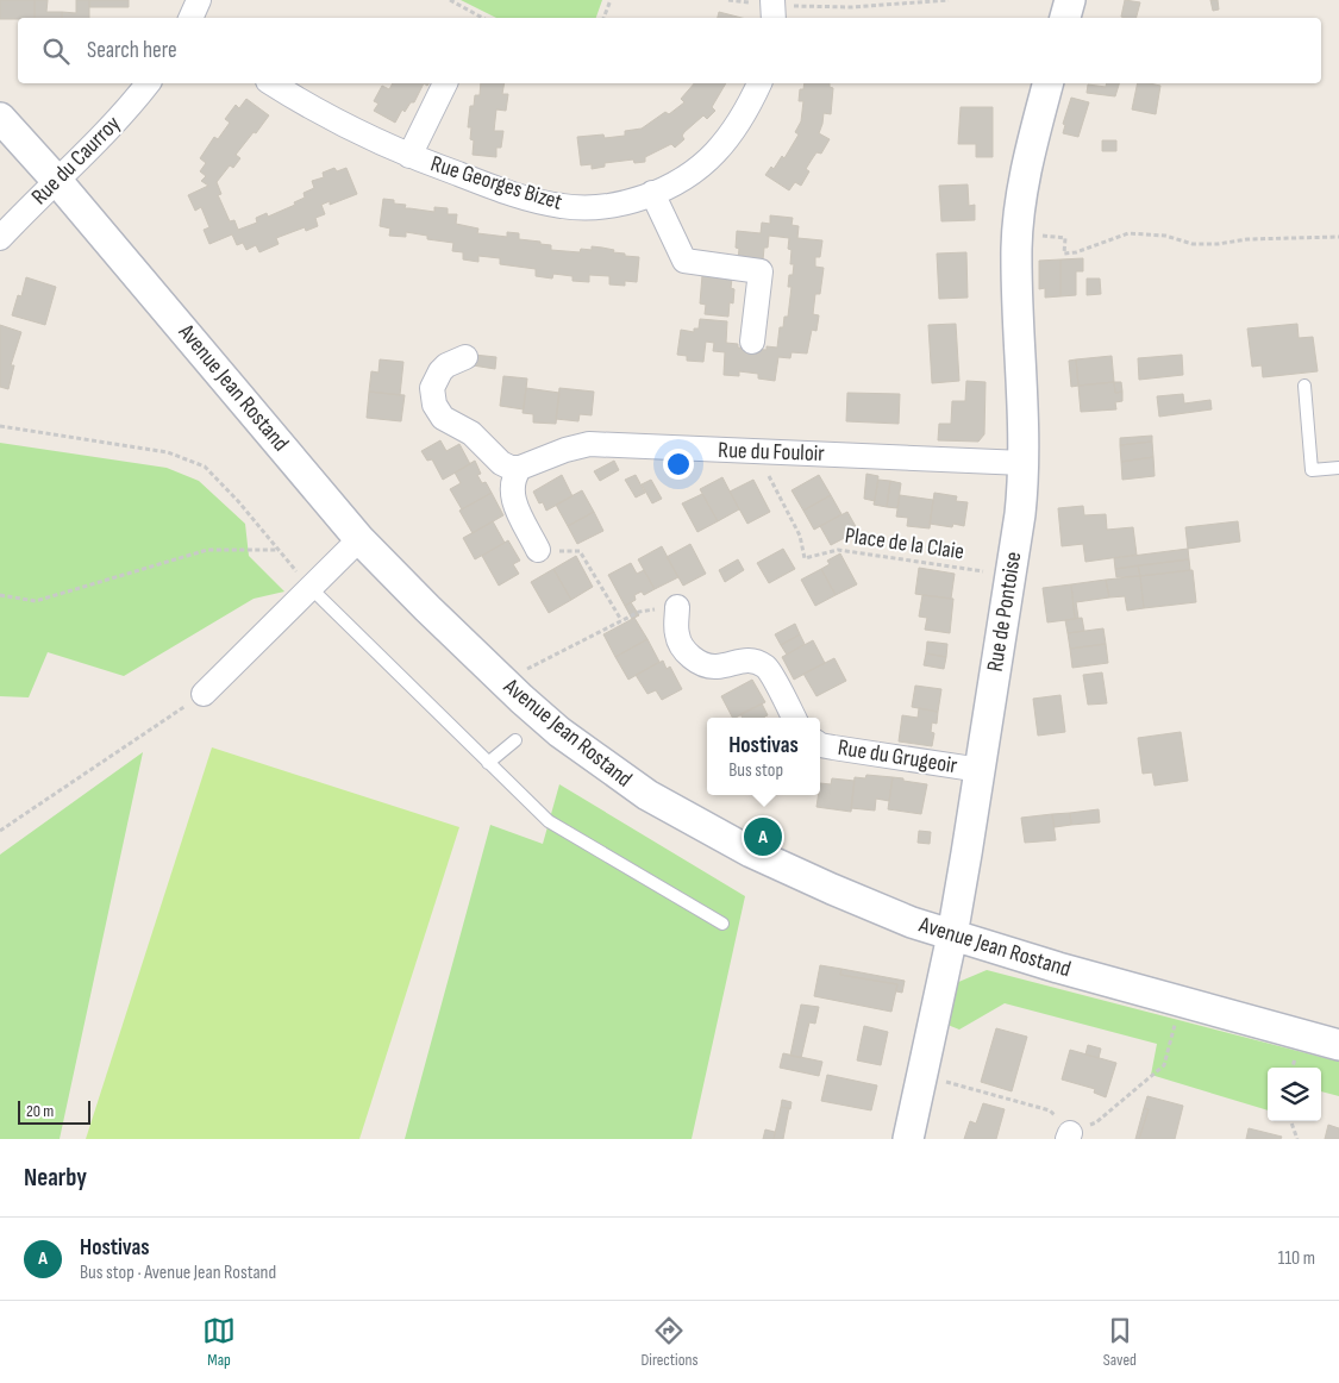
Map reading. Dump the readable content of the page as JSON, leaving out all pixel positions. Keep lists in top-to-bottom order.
{
  "streets": {
    "street": [
      "Rue du Caurroy",
      "Rue Georges Bizet",
      "Avenue Jean Rostand",
      "Rue du Fouloir",
      "Rue de Pontoise",
      "Rue du Grugeoir"
    ],
    "path": ["Place de la Claie"]
  },
  "crossings": [
    ["Rue du Caurroy", "Avenue Jean Rostand"],
    ["Avenue Jean Rostand", "Rue de Pontoise"],
    ["Rue du Fouloir", "Place de la Claie"],
    ["Rue du Fouloir", "Rue de Pontoise"],
    ["Place de la Claie", "Rue de Pontoise"],
    ["Rue de Pontoise", "Rue du Grugeoir"]
  ],
  "scale_bar": "20 m",
  "page": {
    "search": "Search here",
    "popup": ["Hostivas", "Bus stop"],
    "pins": "A",
    "scale": "20 m",
    "heading": "Nearby",
    "list": [
      {
        "mark": "A",
        "name": "Hostivas",
        "note": "Bus stop · Avenue Jean Rostand",
        "value": "110 m"
      }
    ],
    "nav": ["Map", "Directions", "Saved"]
  }
}
